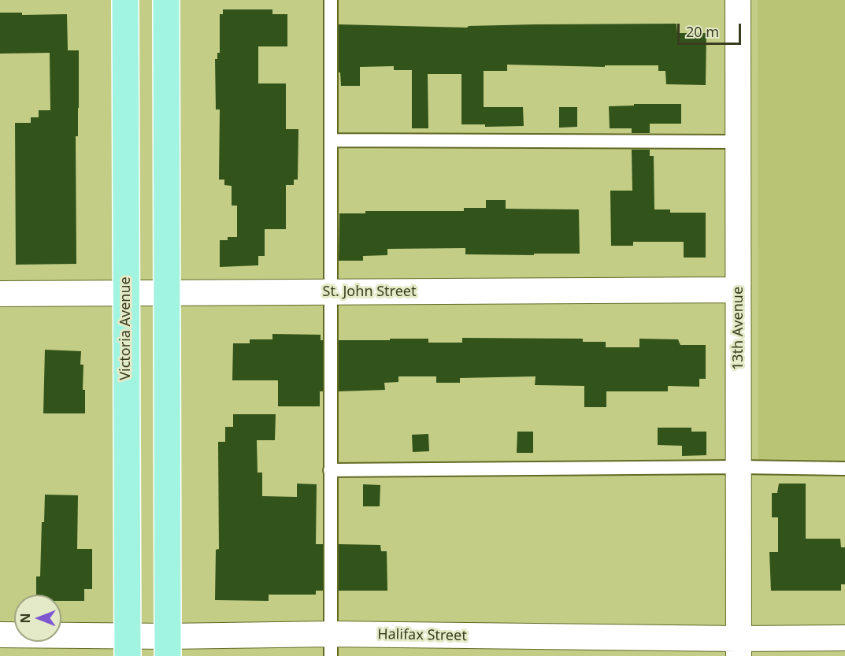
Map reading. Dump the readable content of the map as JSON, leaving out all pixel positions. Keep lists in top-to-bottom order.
{
  "streets": {
    "main road": ["Victoria Avenue"],
    "street": ["St. John Street", "13th Avenue", "Halifax Street"]
  },
  "crossings": [
    ["St. John Street", "Victoria Avenue"],
    ["St. John Street", "13th Avenue"],
    ["Victoria Avenue", "Halifax Street"],
    ["13th Avenue", "Halifax Street"]
  ],
  "scale_bar": "20 m",
  "north": "left"
}
